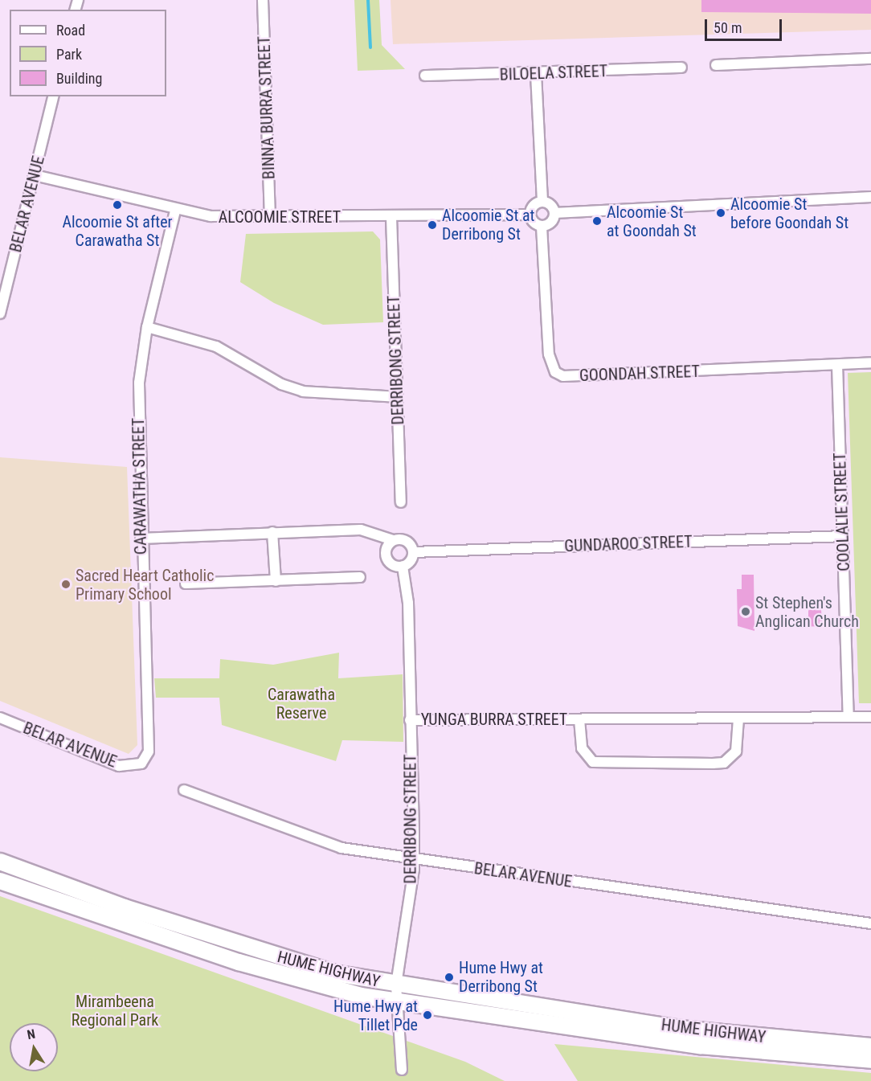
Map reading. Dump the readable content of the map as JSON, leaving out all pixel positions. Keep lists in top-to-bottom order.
{
  "streets": {
    "highway": ["HUME HIGHWAY"],
    "street": [
      "BILOELA STREET",
      "BINNA BURRA STREET",
      "BELAR AVENUE",
      "ALCOOMIE STREET",
      "DERRIBONG STREET",
      "GOONDAH STREET",
      "CARAWATHA STREET",
      "COOLALIE STREET",
      "GUNDAROO STREET",
      "YUNGA BURRA STREET"
    ]
  },
  "crossings": [
    ["BINNA BURRA STREET", "ALCOOMIE STREET"],
    ["BELAR AVENUE", "ALCOOMIE STREET"],
    ["BELAR AVENUE", "DERRIBONG STREET"],
    ["BELAR AVENUE", "CARAWATHA STREET"],
    ["ALCOOMIE STREET", "DERRIBONG STREET"],
    ["ALCOOMIE STREET", "GOONDAH STREET"],
    ["ALCOOMIE STREET", "CARAWATHA STREET"],
    ["DERRIBONG STREET", "GUNDAROO STREET"],
    ["DERRIBONG STREET", "YUNGA BURRA STREET"],
    ["DERRIBONG STREET", "HUME HIGHWAY"],
    ["GOONDAH STREET", "COOLALIE STREET"],
    ["COOLALIE STREET", "GUNDAROO STREET"],
    ["COOLALIE STREET", "YUNGA BURRA STREET"]
  ],
  "parks": ["Carawatha Reserve", "Mirambeena Regional Park"],
  "places": [
    "Alcoomie St after Carawatha St",
    "Alcoomie St before Goondah St",
    "Alcoomie St at Goondah St",
    "Alcoomie St at Derribong St",
    "Sacred Heart Catholic Primary School",
    "St Stephen's Anglican Church",
    "Hume Hwy at Derribong St",
    "Hume Hwy at Tillet Pde"
  ],
  "legend": ["Road", "Park", "Building"],
  "scale_bar": "50 m",
  "north": "top"
}
